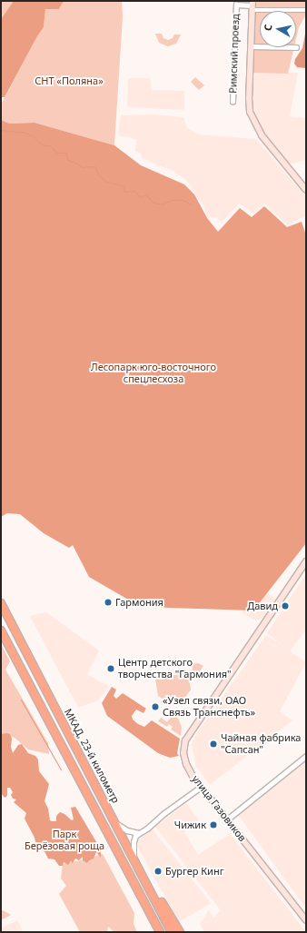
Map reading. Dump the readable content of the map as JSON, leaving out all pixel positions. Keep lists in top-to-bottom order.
{
  "streets": {
    "highway": ["МКАД, 23-й километр"],
    "street": ["Римский проезд", "улица Газовиков"]
  },
  "parks": ["СНТ «Поляна»", "Лесопарк юго-восточного спецлесхоза", "Парк Берёзовая роща"],
  "places": [
    "Гармония",
    "Давид",
    "Центр детского творчества \"Гармония\"",
    "«Узел связи, ОАО Связь Транснефть»",
    "Чайная фабрика \"Сапсан\"",
    "Чижик",
    "Бургер Кинг"
  ],
  "north": "left"
}
